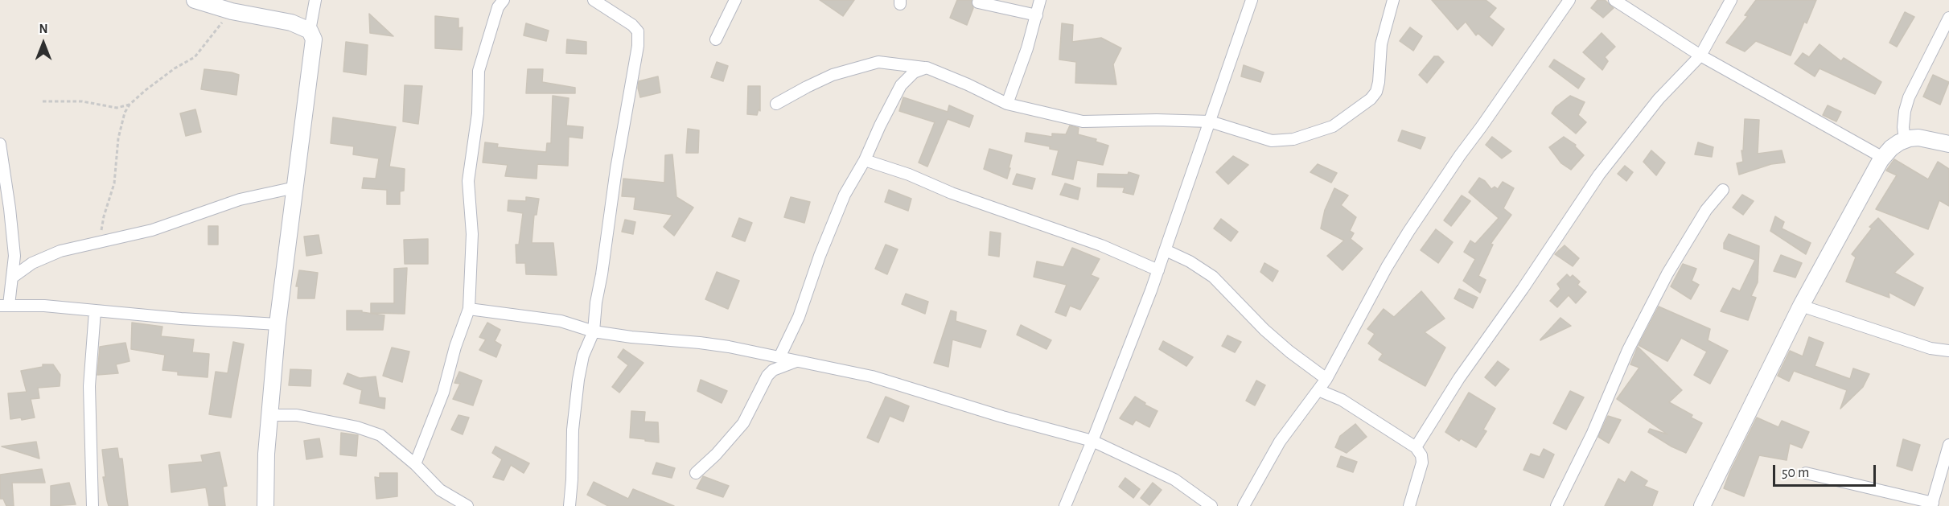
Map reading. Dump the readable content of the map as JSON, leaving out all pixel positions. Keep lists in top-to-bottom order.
{
  "scale_bar": "50 m",
  "north": "top"
}
